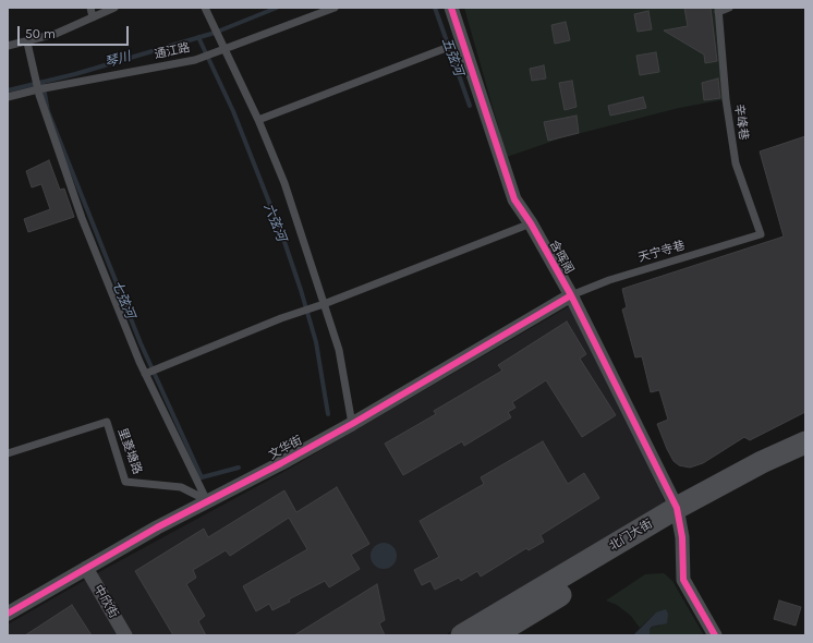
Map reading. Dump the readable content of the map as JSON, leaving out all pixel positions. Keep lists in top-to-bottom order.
{
  "streets": {
    "main road": ["北门大街"],
    "street": ["含晖阁", "文华街", "中欣街"],
    "lane": [
      "通江路",
      "辛峰巷",
      "天宁寺巷",
      "里菱塘路"
    ]
  },
  "crossings": [
    ["辛峰巷", "天宁寺巷"],
    ["天宁寺巷", "含晖阁"],
    ["天宁寺巷", "文华街"],
    ["含晖阁", "文华街"],
    ["含晖阁", "北门大街"],
    ["文华街", "里菱塘路"],
    ["文华街", "中欣街"]
  ],
  "water": [
    "五弦河",
    "琴川",
    "六弦河",
    "七弦河"
  ],
  "scale_bar": "50 m"
}
